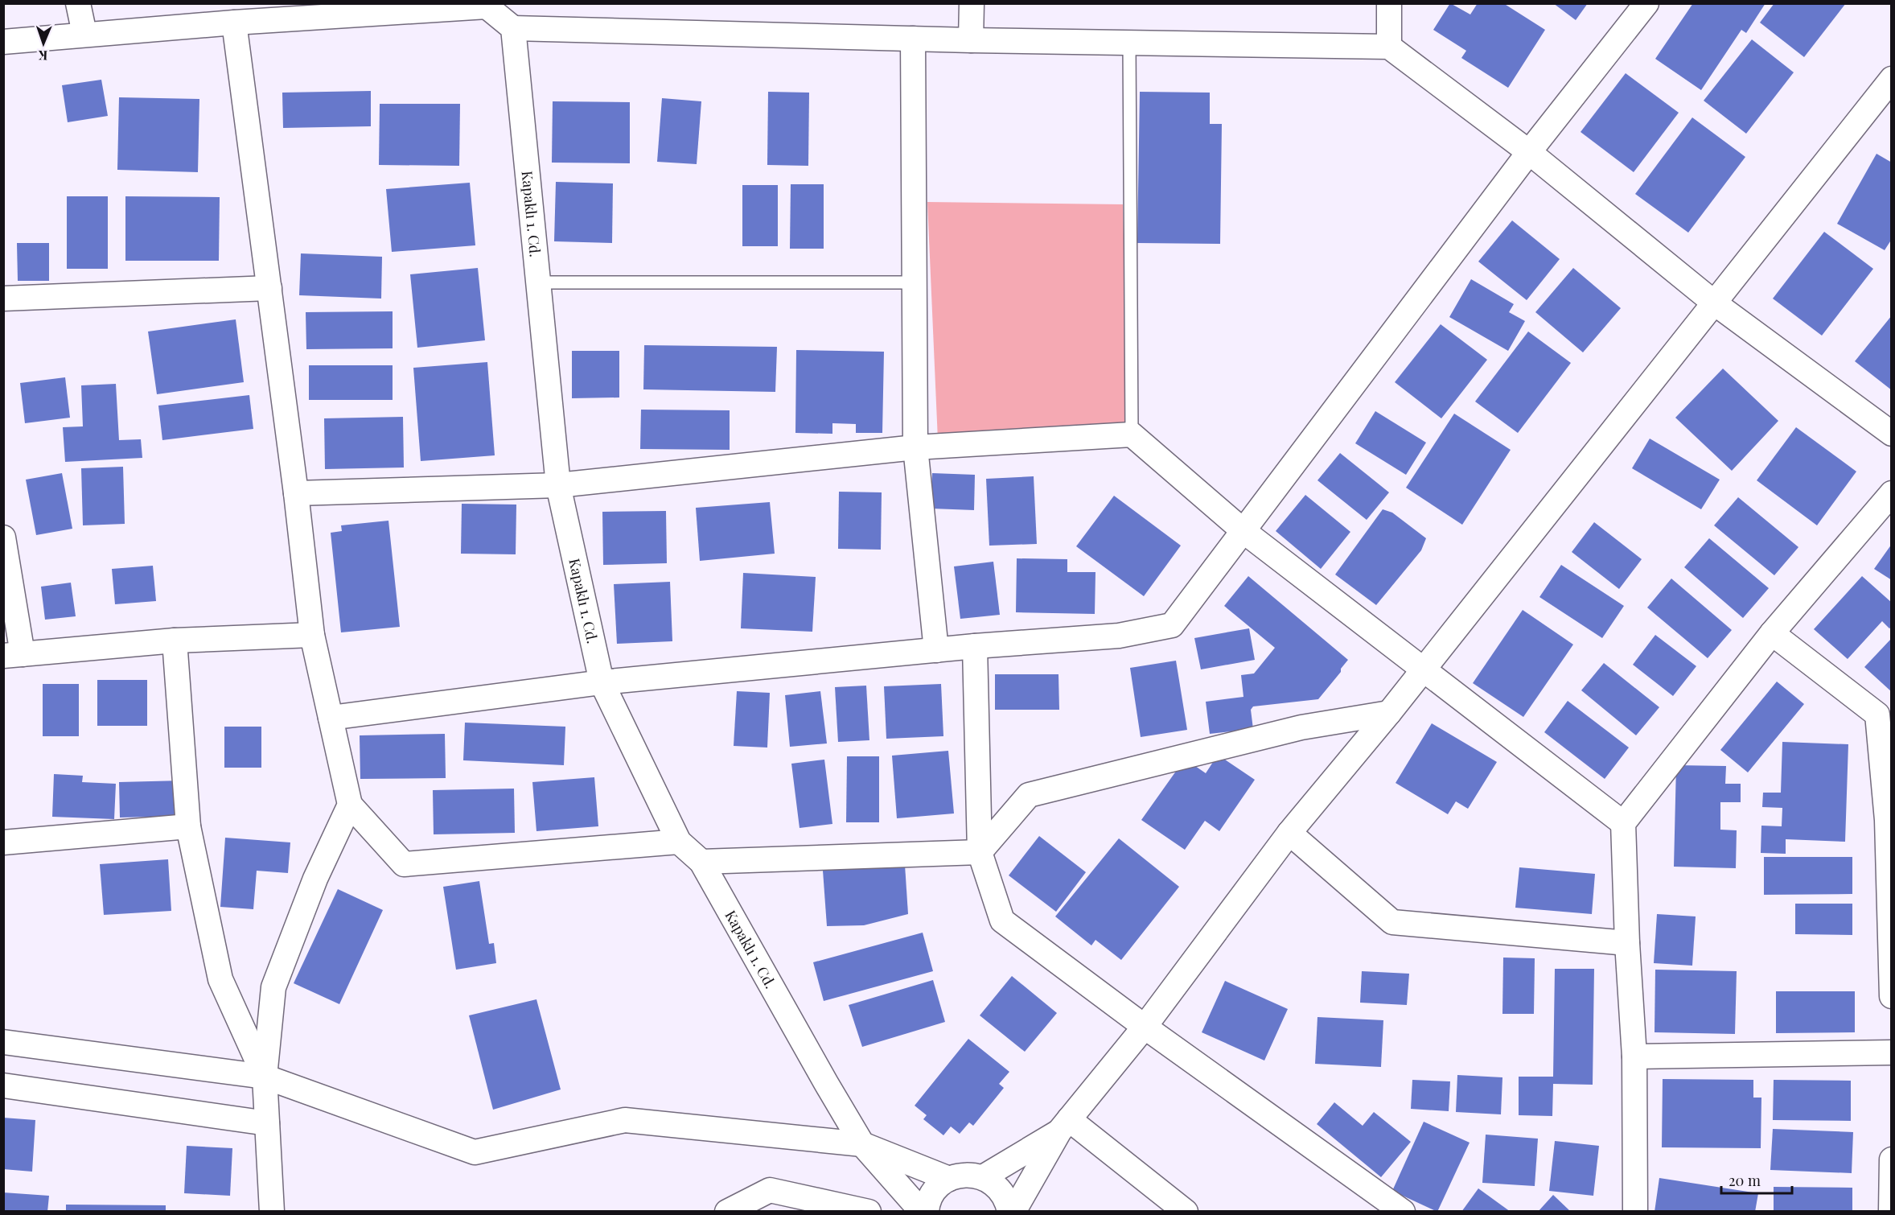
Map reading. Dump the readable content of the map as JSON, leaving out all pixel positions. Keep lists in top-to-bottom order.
{
  "streets": {
    "street": ["Kapaklı 1. Cd."]
  },
  "scale_bar": "20 m",
  "north": "bottom"
}
